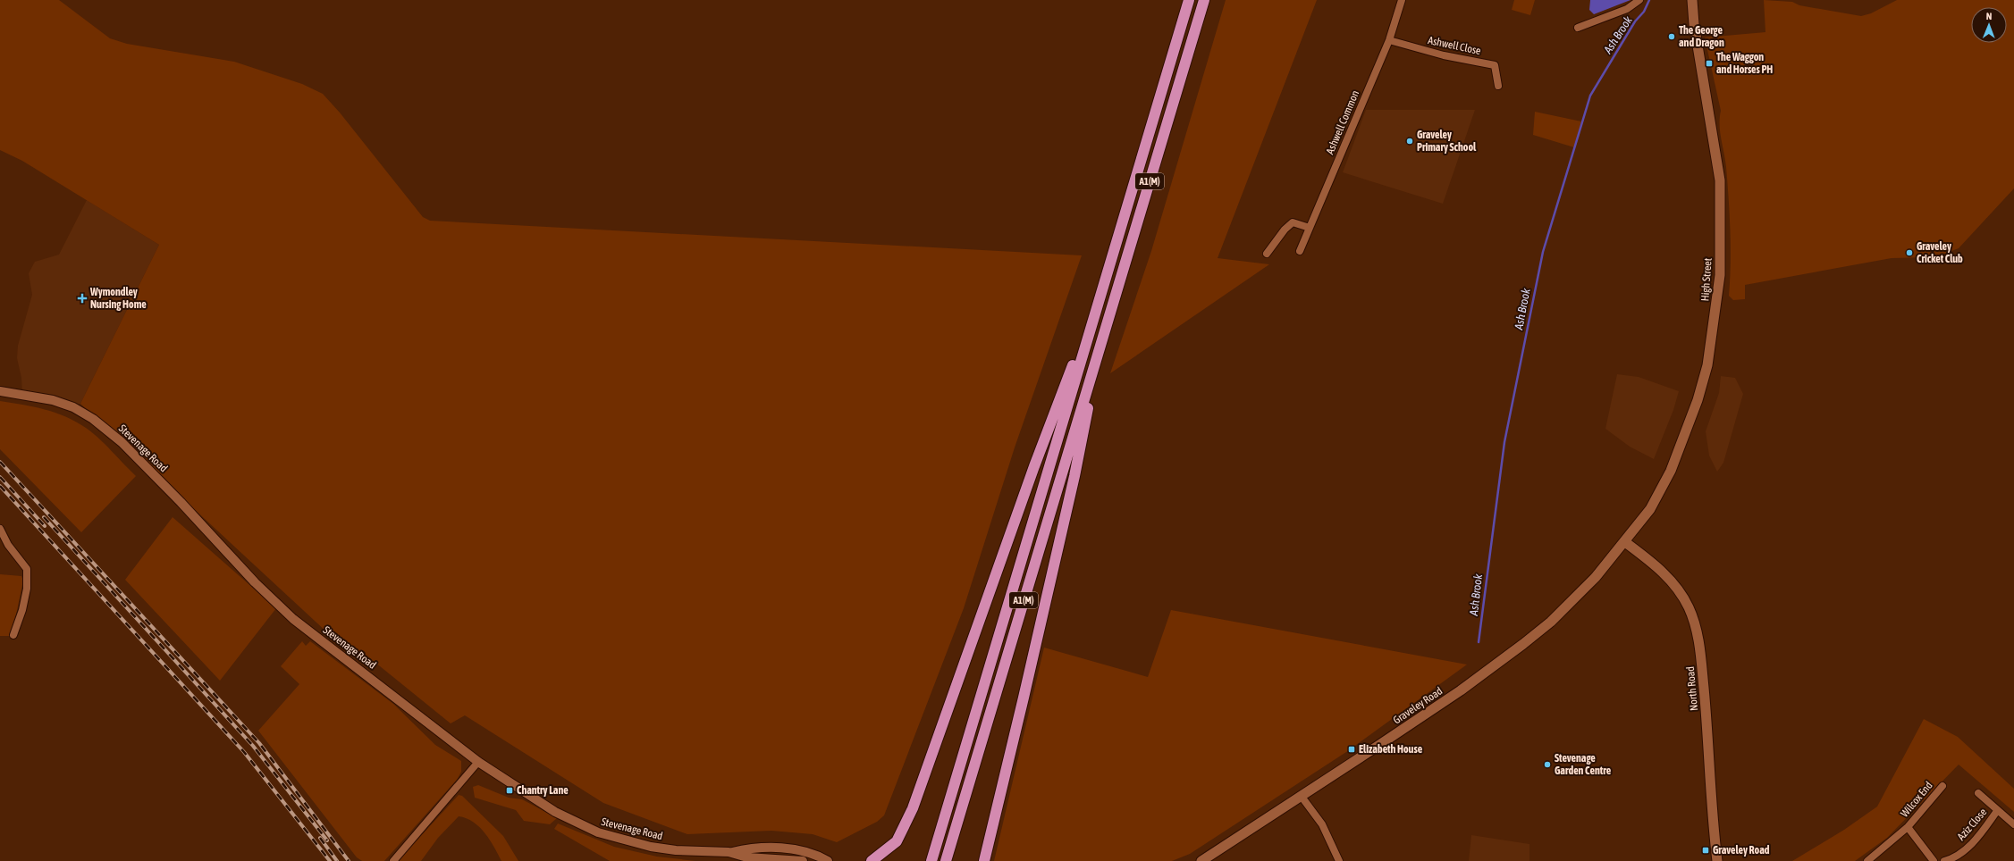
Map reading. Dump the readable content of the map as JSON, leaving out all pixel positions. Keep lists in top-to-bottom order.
{
  "streets": {
    "highway": ["A1(M)"],
    "main road": ["High Street", "North Road", "Graveley Road"],
    "street": [
      "Ashwell Close",
      "Ashwell Common",
      "Stevenage Road",
      "Wilcox End",
      "Aziz Close"
    ]
  },
  "crossings": [
    ["Ashwell Close", "Ashwell Common"],
    ["High Street", "North Road"],
    ["High Street", "Graveley Road"],
    ["North Road", "Graveley Road"]
  ],
  "water": ["Ash Brook"],
  "places": {
    "other": [
      "The George and Dragon",
      "Graveley Primary School",
      "Graveley Cricket Club",
      "Stevenage Garden Centre"
    ],
    "transit": [
      "The Waggon and Horses PH",
      "Elizabeth House",
      "Chantry Lane",
      "Graveley Road"
    ],
    "health": ["Wymondley Nursing Home"]
  },
  "north": "top"
}
